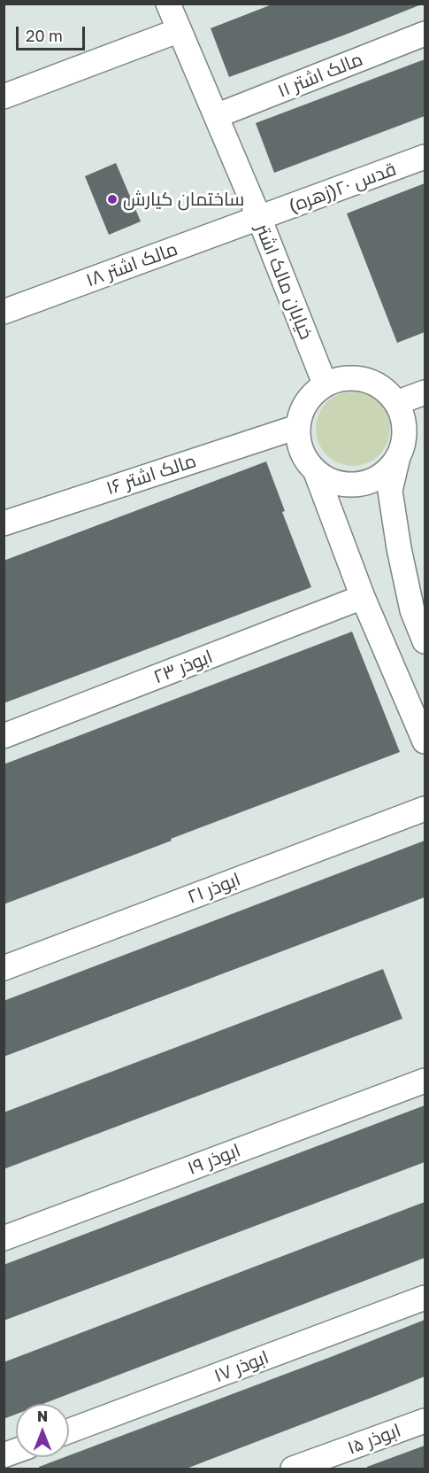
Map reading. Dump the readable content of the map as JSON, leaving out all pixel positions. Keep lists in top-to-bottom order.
{
  "streets": {
    "street": [
      "مالک اشتر ۱۱",
      "قدس ۲۰(زهره)",
      "مالک اشتر ۱۸",
      "خیابان مالک اشتر",
      "مالک اشتر ۱۶",
      "ابوذر ۲۳",
      "ابوذر ۲۱",
      "ابوذر ۱۹",
      "ابوذر ۱۷",
      "ابوذر ۱۵"
    ]
  },
  "crossings": [
    ["مالک اشتر ۱۱", "خیابان مالک اشتر"],
    ["قدس ۲۰(زهره)", "مالک اشتر ۱۸"],
    ["قدس ۲۰(زهره)", "خیابان مالک اشتر"],
    ["مالک اشتر ۱۸", "خیابان مالک اشتر"],
    ["خیابان مالک اشتر", "مالک اشتر ۱۶"]
  ],
  "places": ["ساختمان کیارش"],
  "scale_bar": "20 m",
  "north": "top"
}
